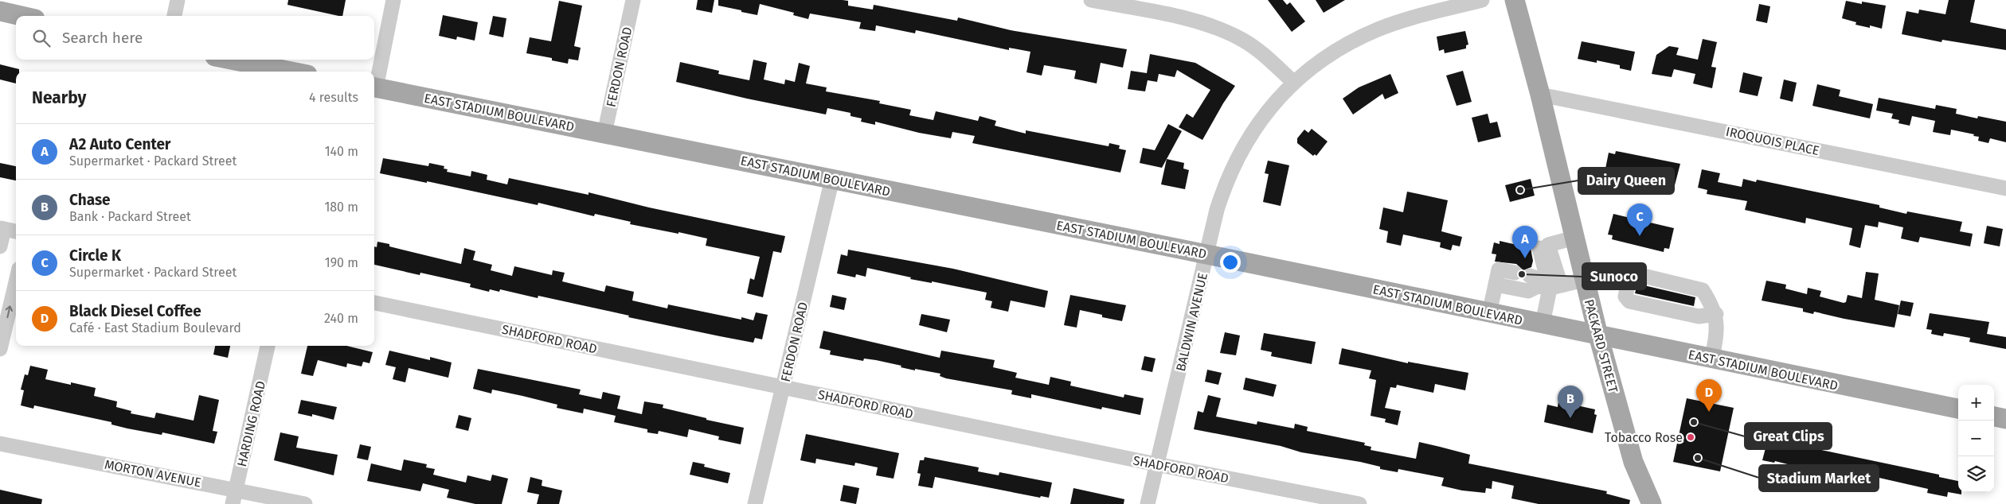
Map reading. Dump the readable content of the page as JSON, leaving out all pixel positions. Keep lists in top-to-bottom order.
{
  "streets": {
    "main road": ["EAST STADIUM BOULEVARD", "PACKARD STREET"],
    "street": [
      "FERDON ROAD",
      "IROQUOIS PLACE",
      "BALDWIN AVENUE",
      "SHADFORD ROAD",
      "HARDING ROAD",
      "MORTON AVENUE"
    ]
  },
  "crossings": [
    ["FERDON ROAD", "EAST STADIUM BOULEVARD"],
    ["FERDON ROAD", "SHADFORD ROAD"],
    ["EAST STADIUM BOULEVARD", "BALDWIN AVENUE"],
    ["EAST STADIUM BOULEVARD", "PACKARD STREET"],
    ["IROQUOIS PLACE", "PACKARD STREET"],
    ["BALDWIN AVENUE", "SHADFORD ROAD"],
    ["HARDING ROAD", "MORTON AVENUE"]
  ],
  "places": [
    "Dairy Queen",
    "Sunoco",
    "Great Clips",
    "Tobacco Rose",
    "Stadium Market"
  ],
  "page": {
    "search": "Search here",
    "heading": ["Nearby", "4 results"],
    "list": [
      {
        "mark": "A",
        "name": "A2 Auto Center",
        "note": "Supermarket · Packard Street",
        "value": "140 m"
      },
      {
        "mark": "B",
        "name": "Chase",
        "note": "Bank · Packard Street",
        "value": "180 m"
      },
      {
        "mark": "C",
        "name": "Circle K",
        "note": "Supermarket · Packard Street",
        "value": "190 m"
      },
      {
        "mark": "D",
        "name": "Black Diesel Coffee",
        "note": "Café · East Stadium Boulevard",
        "value": "240 m"
      }
    ],
    "pins": [
      "C",
      "A",
      "D",
      "B"
    ],
    "map_buttons": ["+", "−"]
  }
}
